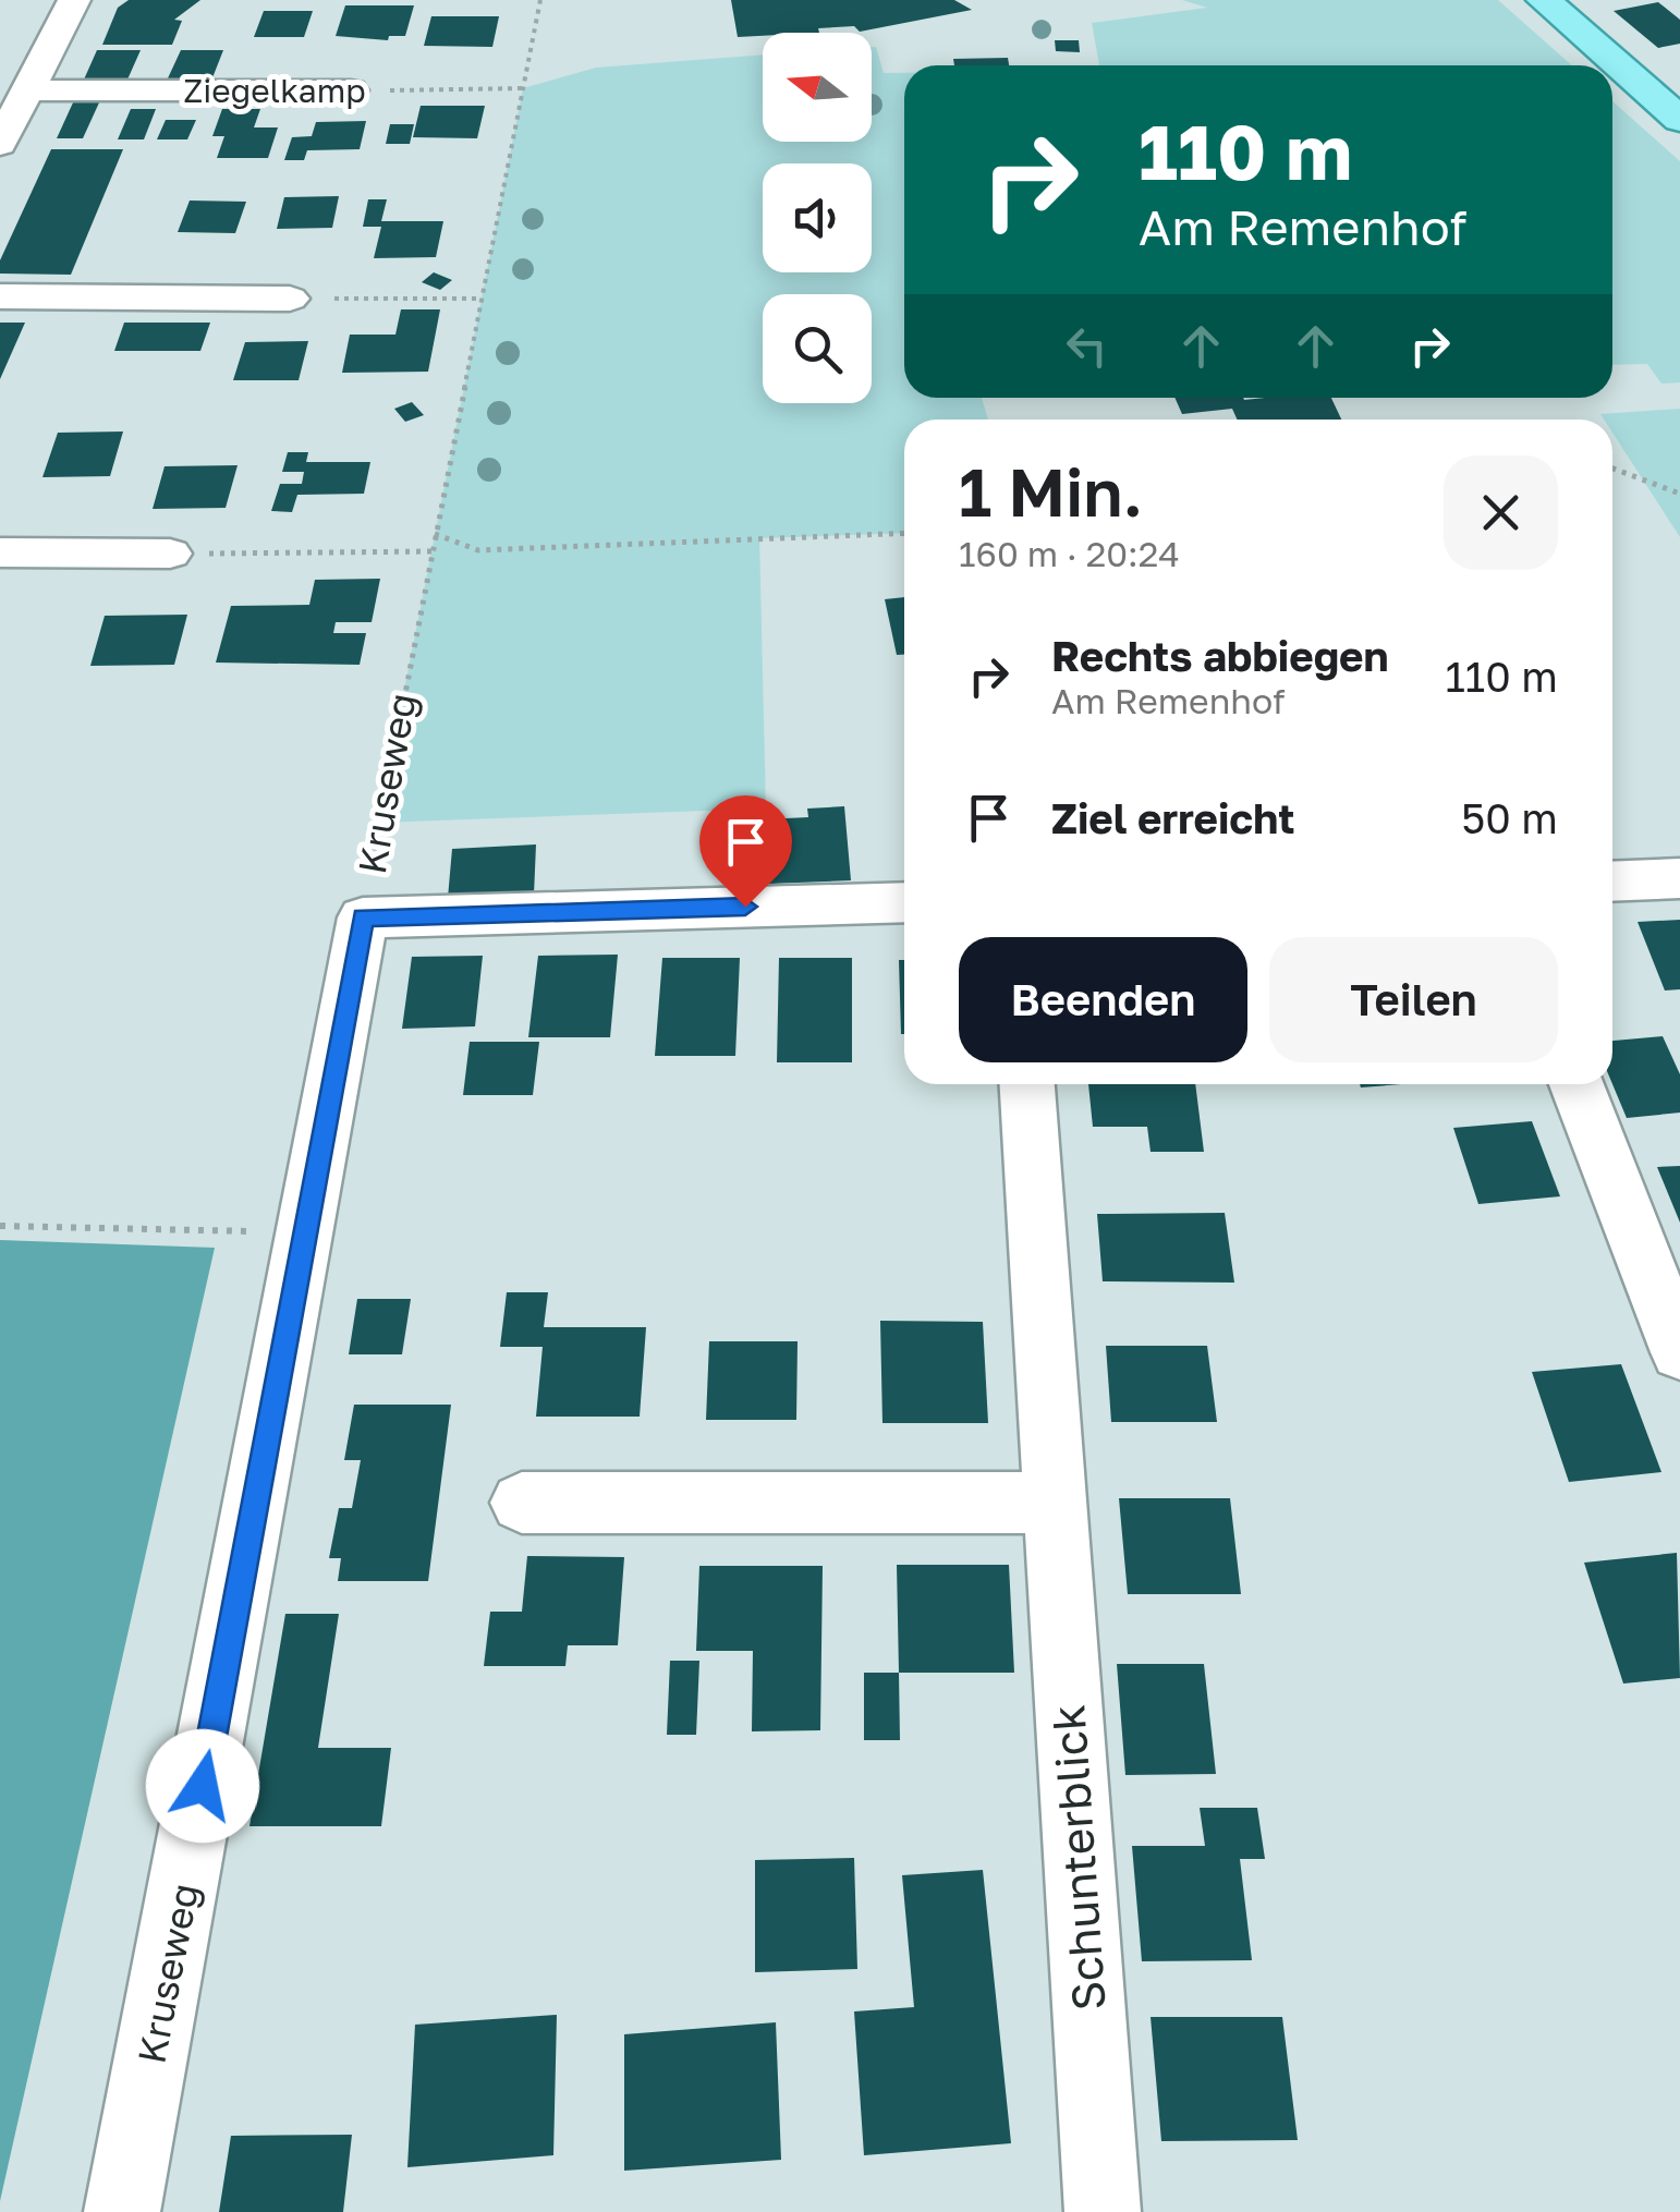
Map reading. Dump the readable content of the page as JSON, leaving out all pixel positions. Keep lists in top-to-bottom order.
{
  "streets": {
    "street": ["Ziegelkamp", "Kruseweg", "Schunterblick"]
  },
  "crossings": [
    ["Ziegelkamp", "Kruseweg"]
  ],
  "north": "left",
  "page": {
    "turn": ["110 m", "Am Remenhof"],
    "heading": ["1 Min.", "160 m · 20:24"],
    "list": [
      {
        "name": "Rechts abbiegen",
        "note": "Am Remenhof",
        "value": "110 m"
      },
      {
        "name": "Ziel erreicht",
        "value": "50 m"
      }
    ],
    "buttons": ["Beenden", "Teilen"]
  }
}
